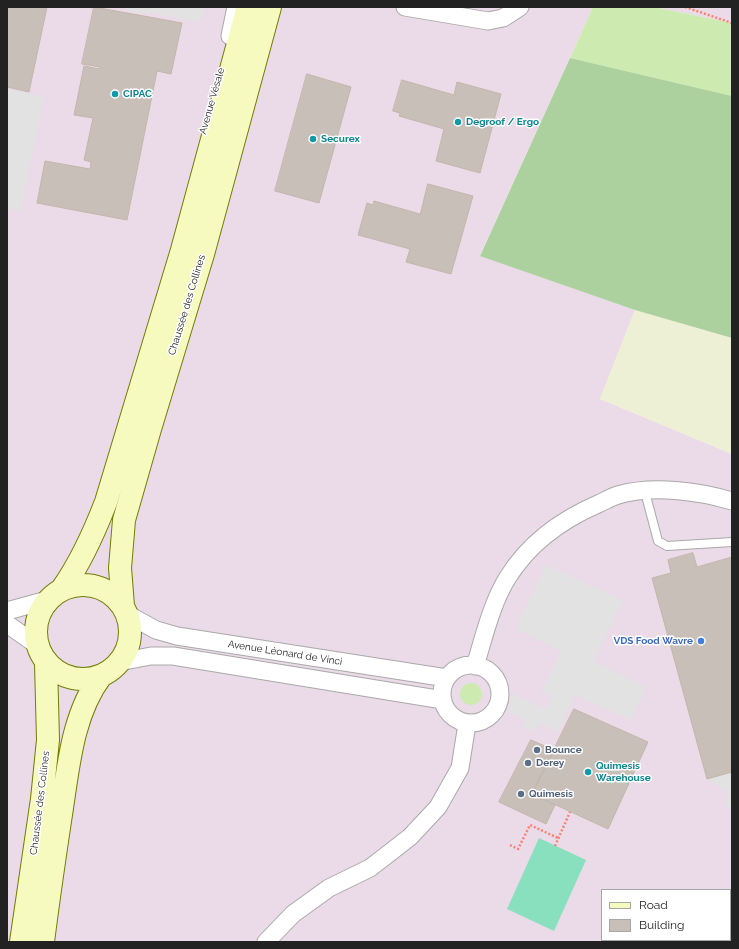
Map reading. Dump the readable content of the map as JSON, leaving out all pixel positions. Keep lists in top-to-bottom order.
{
  "streets": {
    "main road": ["Chaussée des Collines"],
    "street": ["Avenue Vésale", "Avenue Léonard de Vinci"]
  },
  "crossings": [
    ["Avenue Vésale", "Chaussée des Collines"],
    ["Chaussée des Collines", "Avenue Léonard de Vinci"]
  ],
  "places": [
    "CIPAC",
    "Degroof / Ergo",
    "Securex",
    "VDS Food Wavre",
    "Bounce",
    "Derey",
    "Quimesis Warehouse",
    "Quimesis"
  ],
  "legend": ["Road", "Building"]
}
